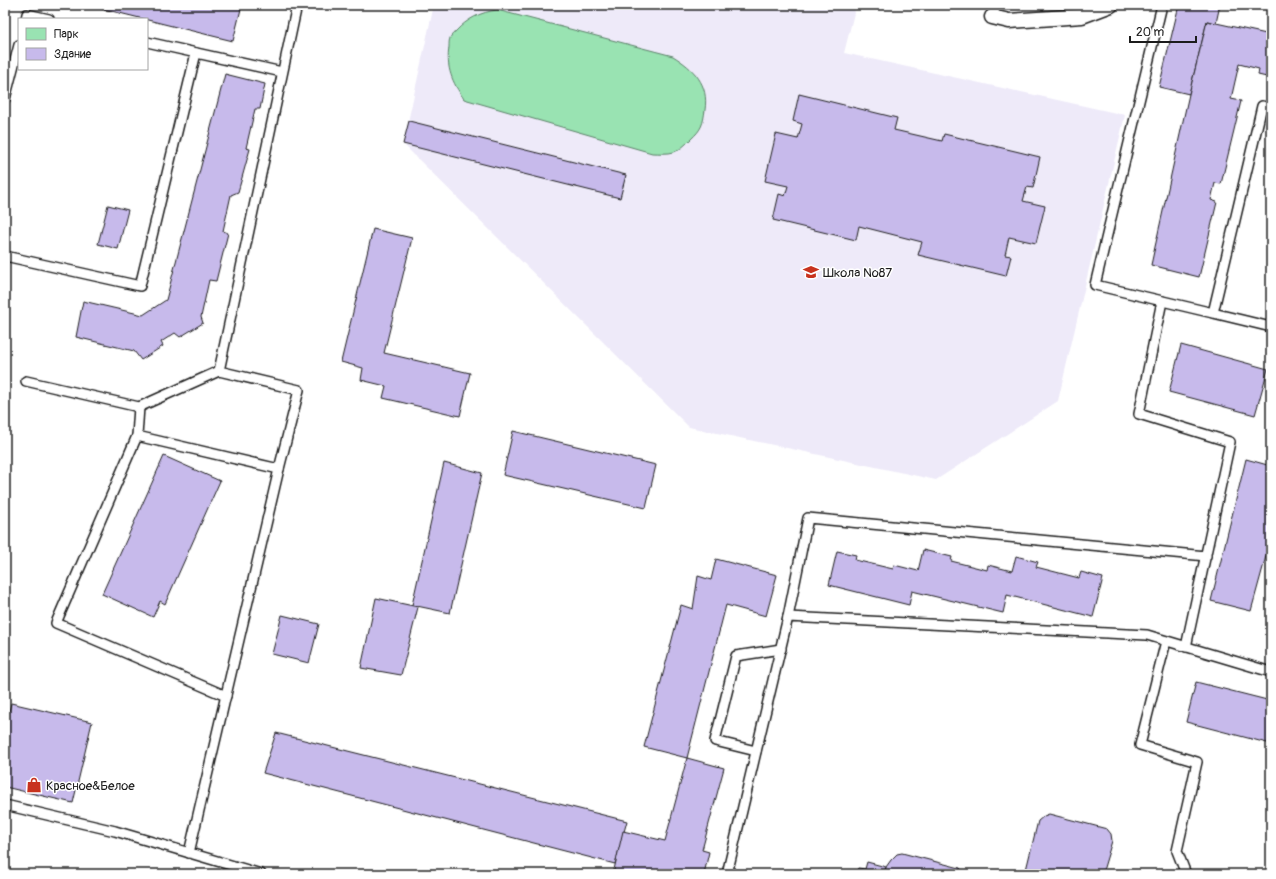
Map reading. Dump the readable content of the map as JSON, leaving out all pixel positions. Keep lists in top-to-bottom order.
{
  "places": {
    "school or university": ["Школа №87"],
    "shop": ["Красное&Белое"]
  },
  "legend": ["Парк", "Здание"],
  "scale_bar": "20 m"
}
